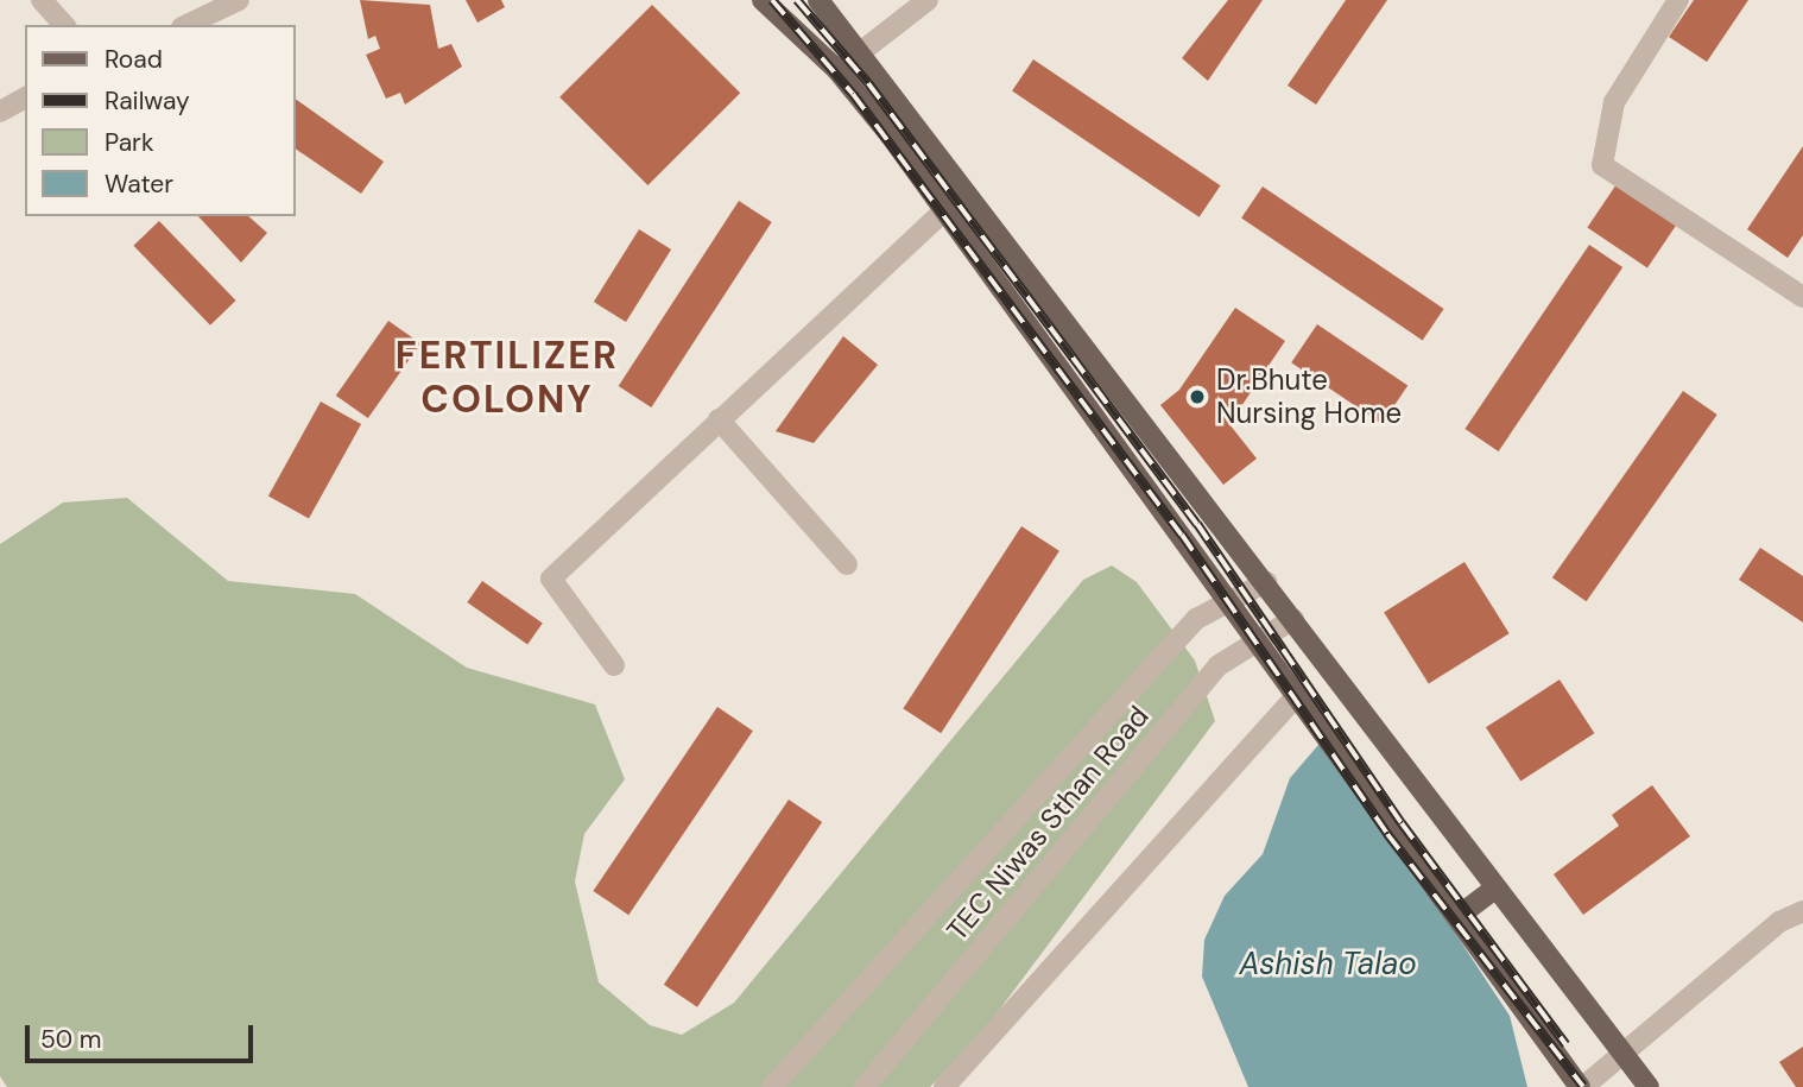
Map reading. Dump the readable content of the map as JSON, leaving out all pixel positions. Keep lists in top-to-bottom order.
{
  "streets": {
    "street": ["TEC Niwas Sthan Road"]
  },
  "districts": ["FERTILIZER COLONY"],
  "water": ["Ashish Talao"],
  "places": ["Dr.Bhute Nursing Home"],
  "legend": [
    "Road",
    "Railway",
    "Park",
    "Water"
  ],
  "scale_bar": "50 m"
}
